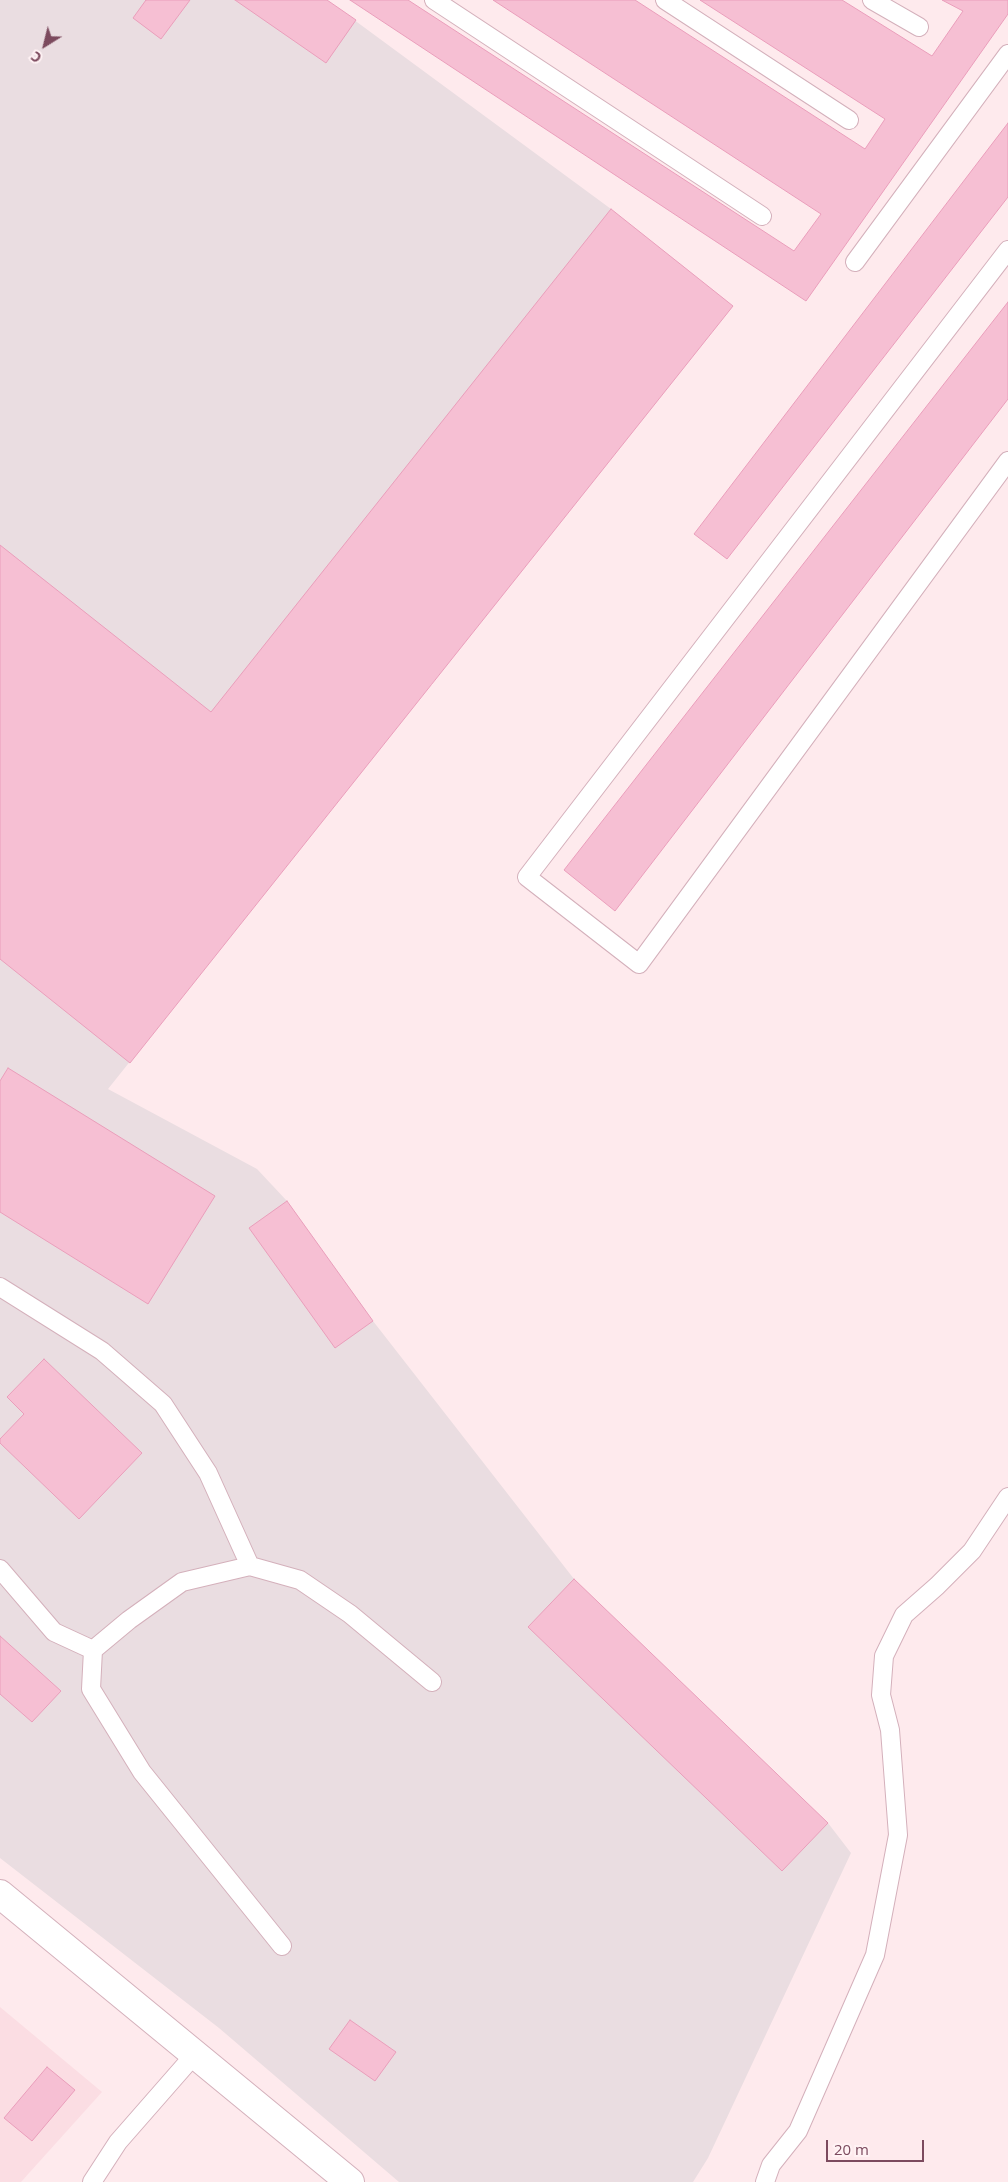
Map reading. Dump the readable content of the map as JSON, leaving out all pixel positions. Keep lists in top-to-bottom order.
{
  "scale_bar": "20 m",
  "north": "bottom left"
}
